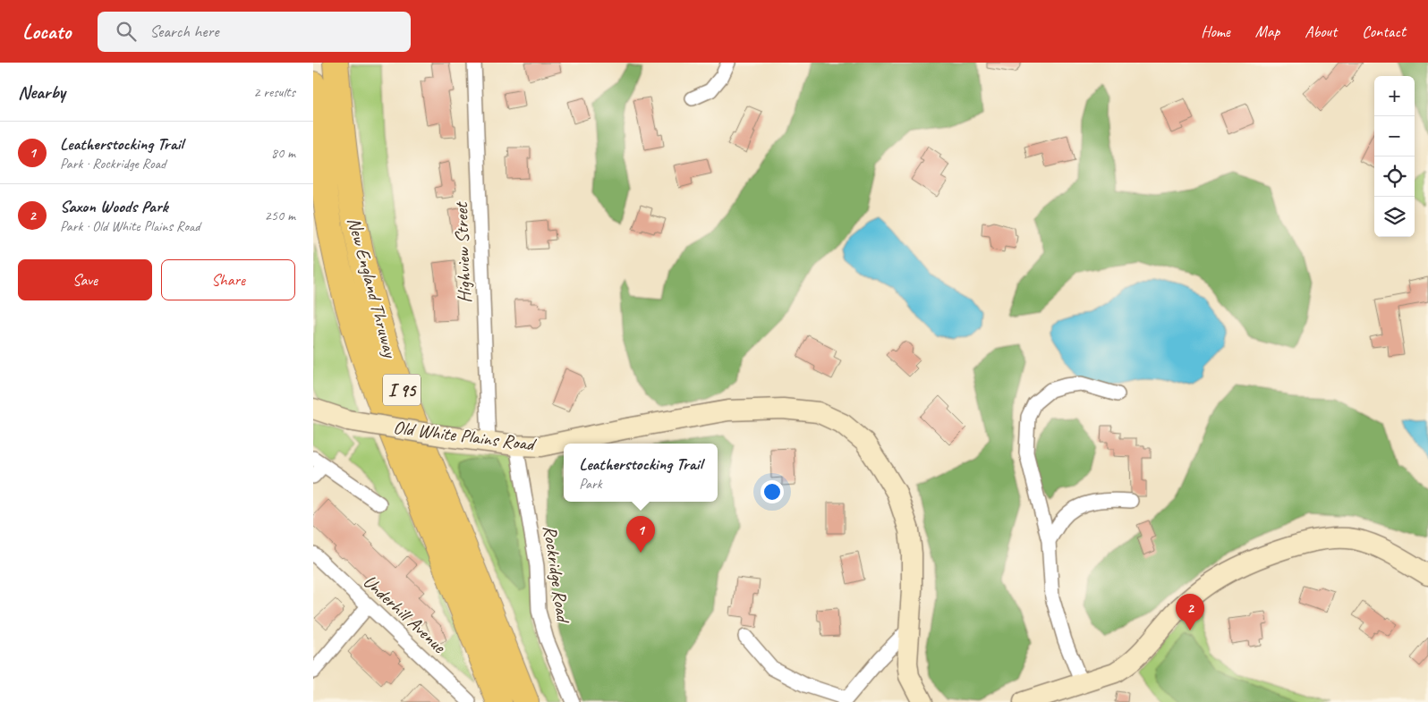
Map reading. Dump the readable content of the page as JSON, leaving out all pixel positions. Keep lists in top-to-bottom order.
{
  "streets": {
    "highway": ["New England Thruway", "I 95"],
    "street": [
      "Highview Street",
      "Old White Plains Road",
      "Rockridge Road",
      "Underhill Avenue"
    ]
  },
  "crossings": [
    ["Highview Street", "Old White Plains Road"],
    ["Old White Plains Road", "Rockridge Road"]
  ],
  "page": {
    "header": "Locato",
    "search": "Search here",
    "nav": [
      "Home",
      "Map",
      "About",
      "Contact"
    ],
    "heading": ["Nearby", "2 results"],
    "map_buttons": ["+", "−"],
    "list": [
      {
        "mark": "1",
        "name": "Leatherstocking Trail",
        "note": "Park · Rockridge Road",
        "value": "80 m"
      },
      {
        "mark": "2",
        "name": "Saxon Woods Park",
        "note": "Park · Old White Plains Road",
        "value": "250 m"
      }
    ],
    "buttons": ["Save", "Share"],
    "popup": ["Leatherstocking Trail", "Park"],
    "pins": ["1", "2"]
  }
}
